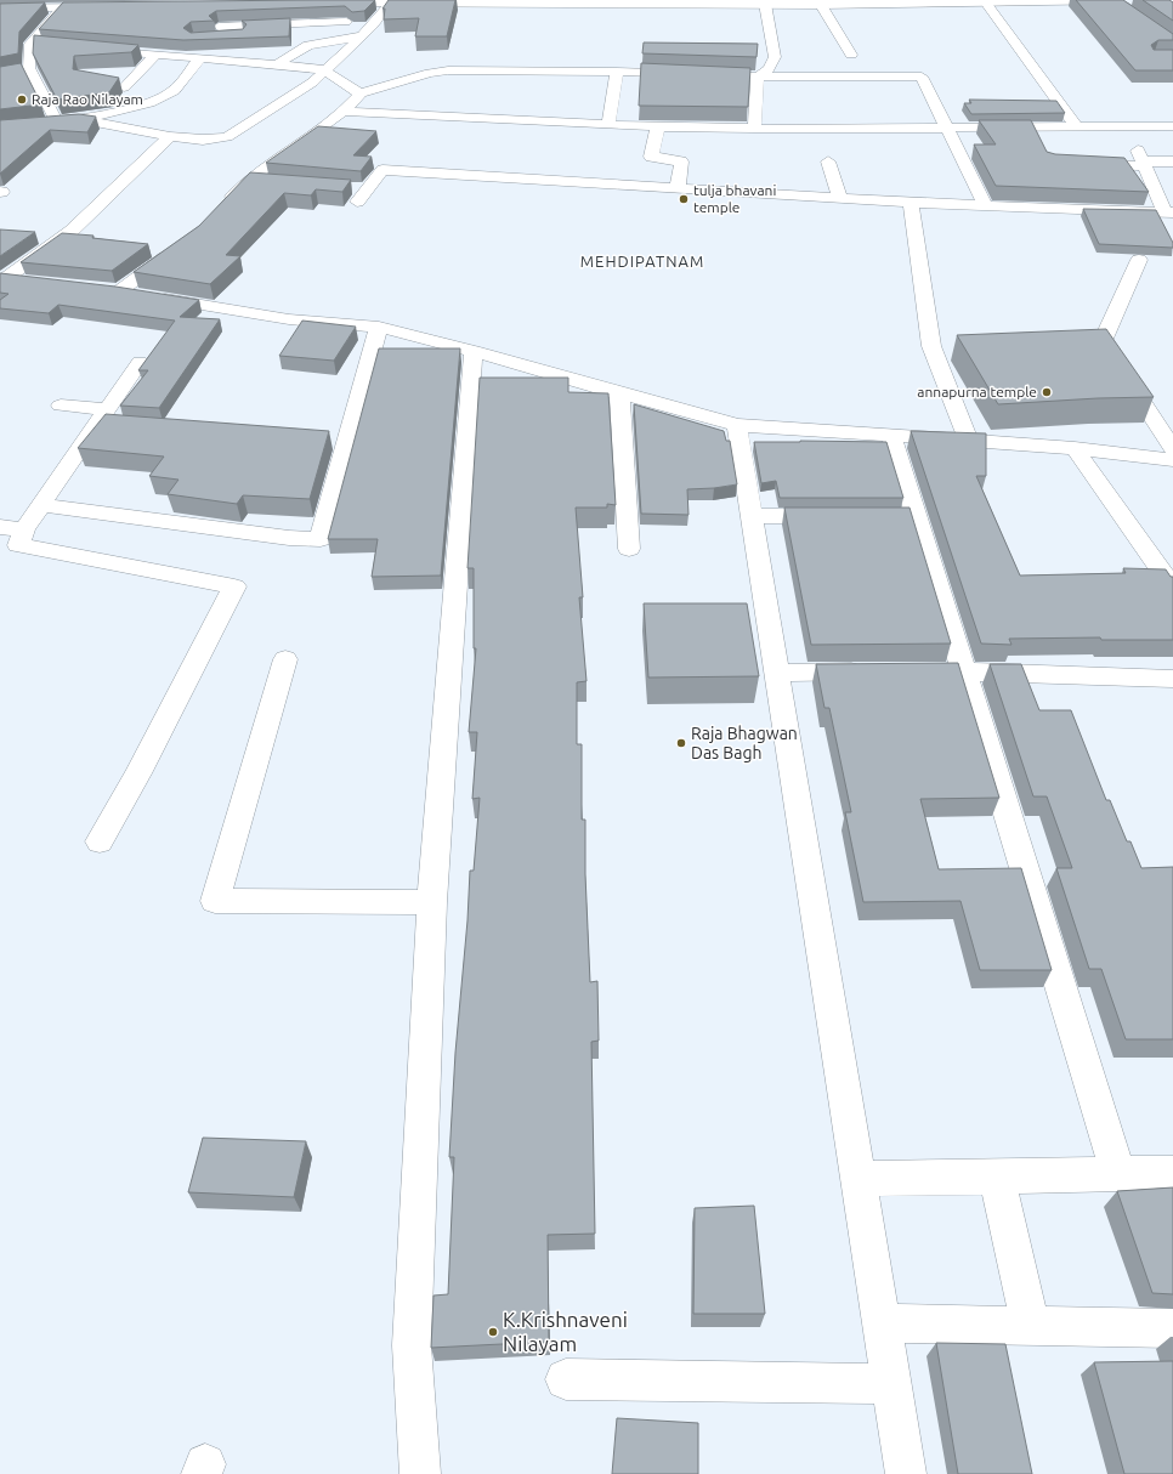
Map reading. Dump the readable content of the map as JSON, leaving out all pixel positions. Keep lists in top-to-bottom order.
{
  "districts": ["MEHDIPATNAM"],
  "places": [
    "Raja Rao Nilayam",
    "tulja bhavani temple",
    "annapurna temple",
    "Raja Bhagwan Das Bagh",
    "K.Krishnaveni Nilayam"
  ]
}
